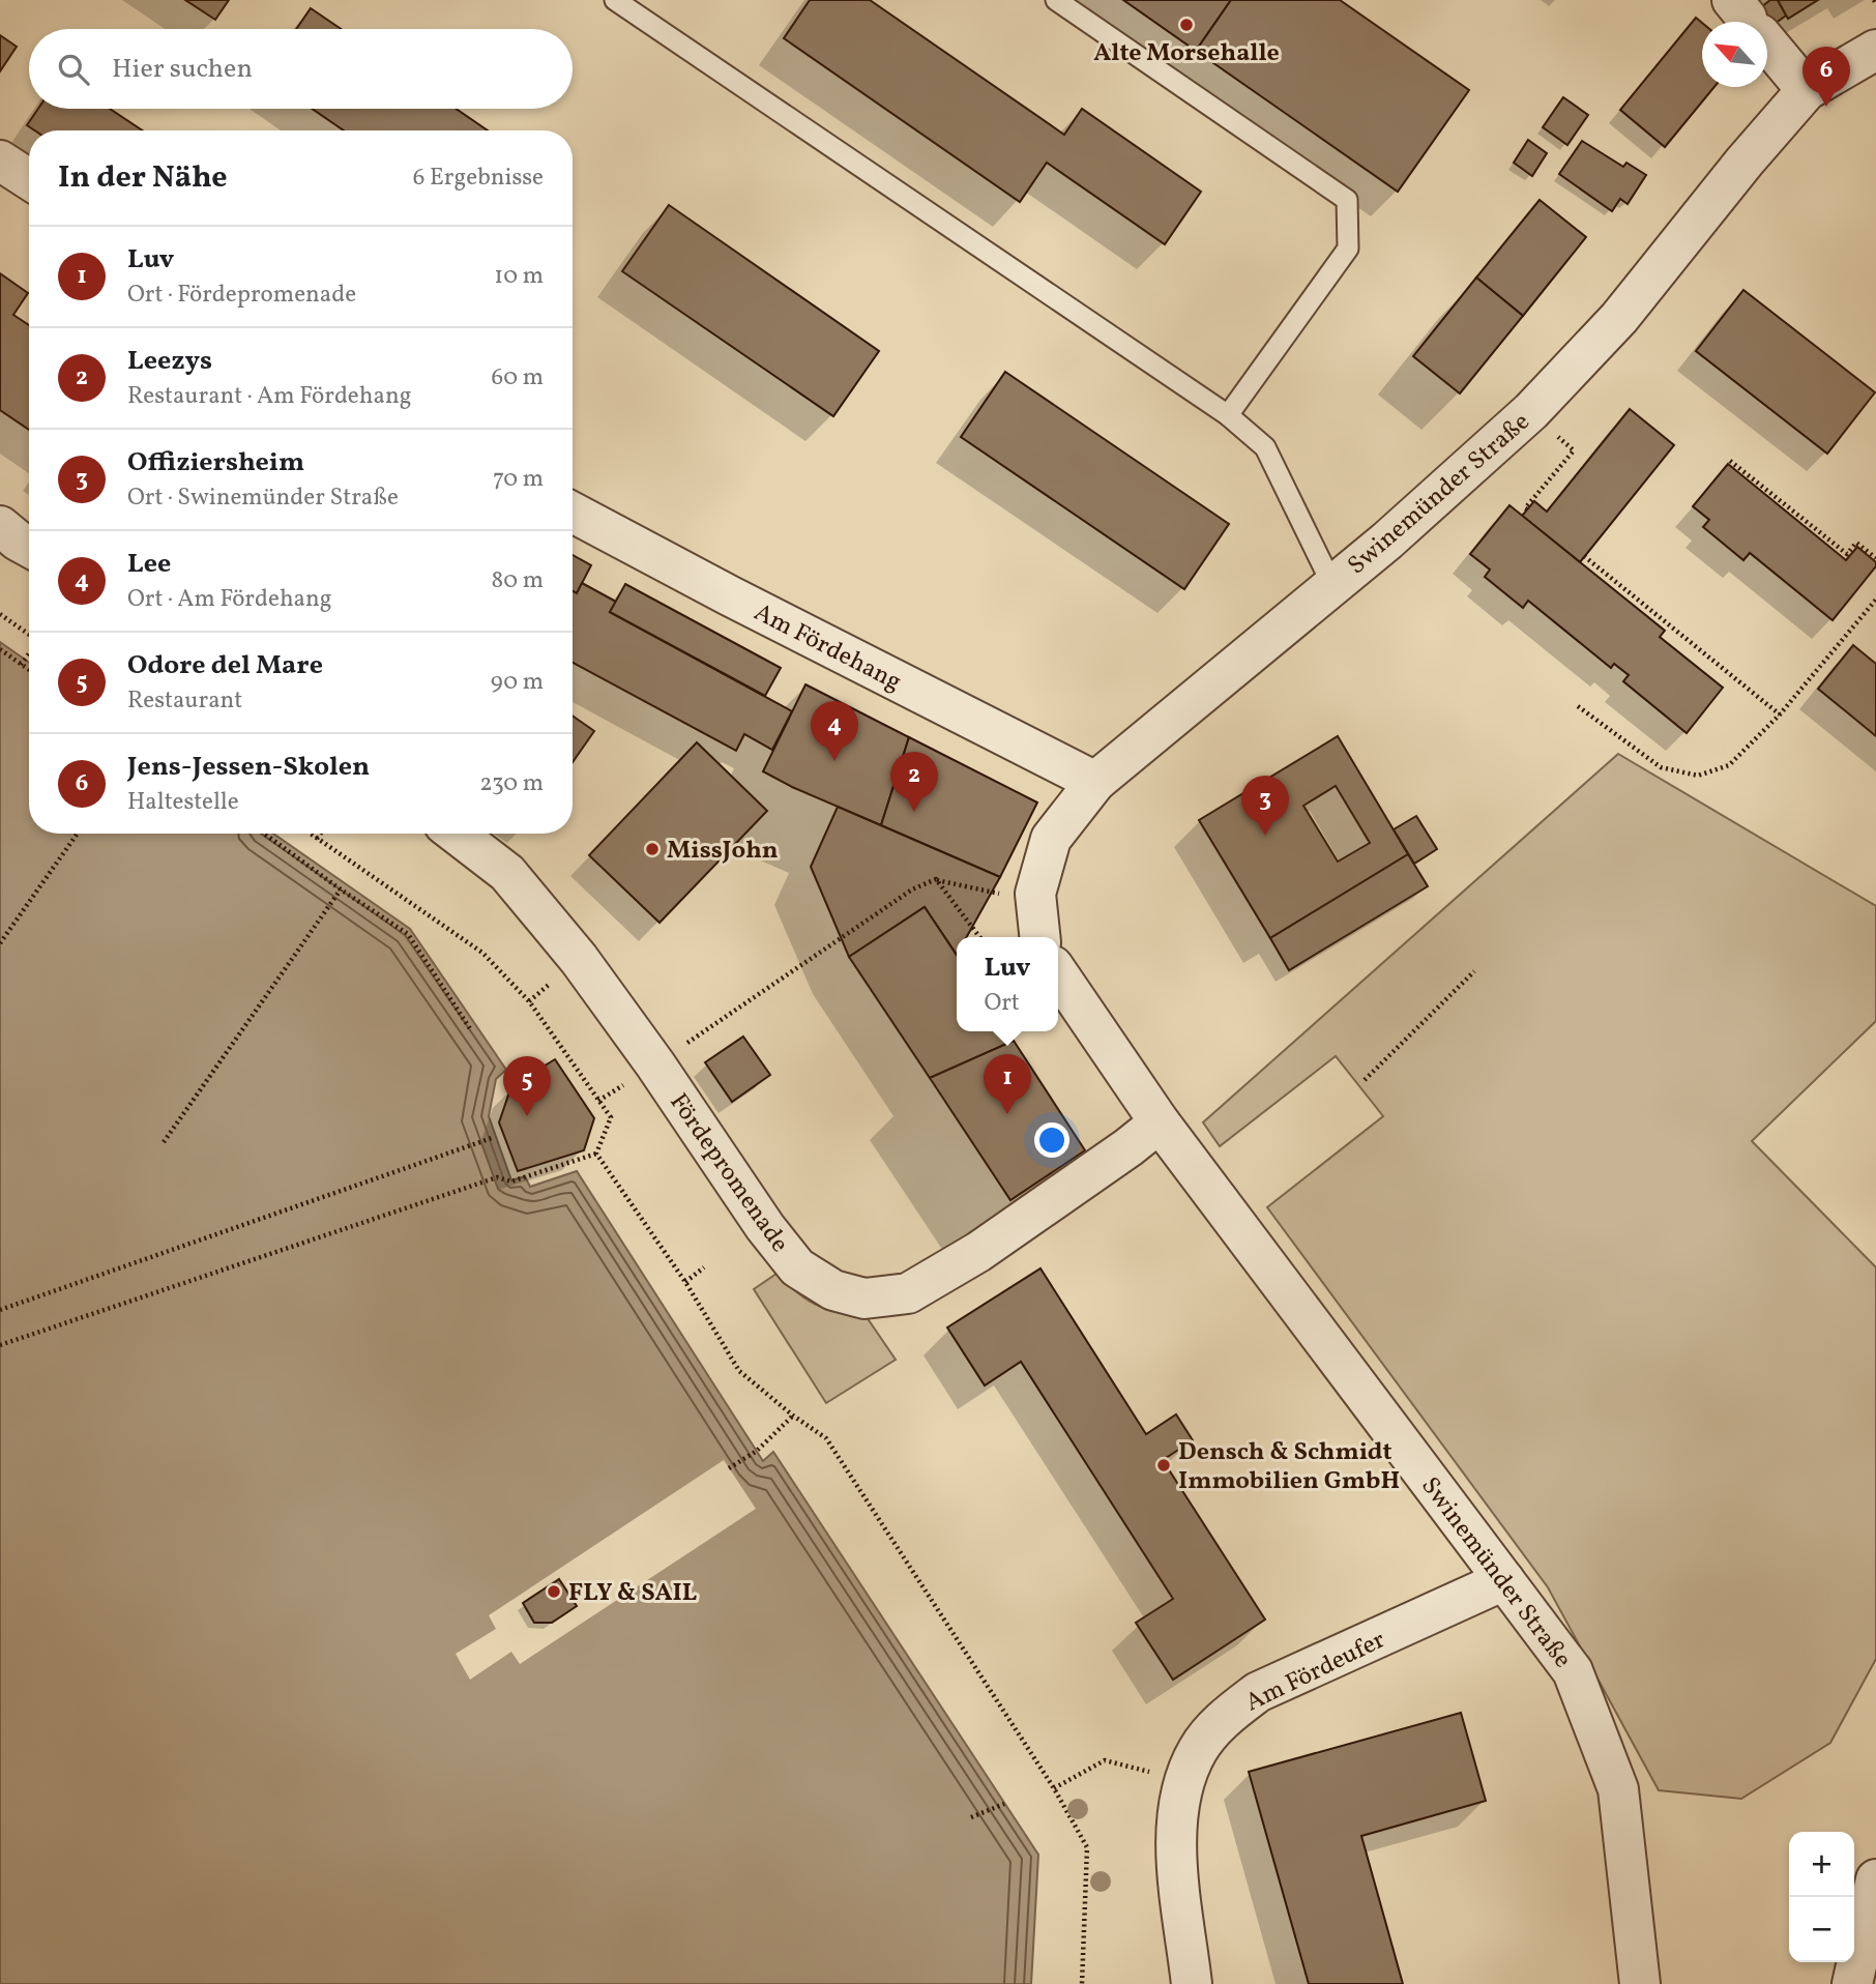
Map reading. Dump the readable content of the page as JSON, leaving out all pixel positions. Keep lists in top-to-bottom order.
{
  "streets": {
    "street": [
      "Swinemünder Straße",
      "Am Fördehang",
      "Fördepromenade",
      "Am Fördeufer"
    ]
  },
  "crossings": [
    ["Swinemünder Straße", "Am Fördehang"],
    ["Swinemünder Straße", "Fördepromenade"],
    ["Swinemünder Straße", "Am Fördeufer"]
  ],
  "places": [
    "Alte Morsehalle",
    "MissJohn",
    "Densch & Schmidt Immobilien GmbH",
    "FLY & SAIL"
  ],
  "north": "top left",
  "page": {
    "search": "Hier suchen",
    "pins": [
      "6",
      "4",
      "2",
      "3",
      "1",
      "5"
    ],
    "heading": ["In der Nähe", "6 Ergebnisse"],
    "list": [
      {
        "mark": "1",
        "name": "Luv",
        "note": "Ort · Fördepromenade",
        "value": "10 m"
      },
      {
        "mark": "2",
        "name": "Leezys",
        "note": "Restaurant · Am Fördehang",
        "value": "60 m"
      },
      {
        "mark": "3",
        "name": "Offiziersheim",
        "note": "Ort · Swinemünder Straße",
        "value": "70 m"
      },
      {
        "mark": "4",
        "name": "Lee",
        "note": "Ort · Am Fördehang",
        "value": "80 m"
      },
      {
        "mark": "5",
        "name": "Odore del Mare",
        "note": "Restaurant",
        "value": "90 m"
      },
      {
        "mark": "6",
        "name": "Jens-Jessen-Skolen",
        "note": "Haltestelle",
        "value": "230 m"
      }
    ],
    "popup": ["Luv", "Ort"],
    "map_buttons": ["+", "−"]
  }
}
